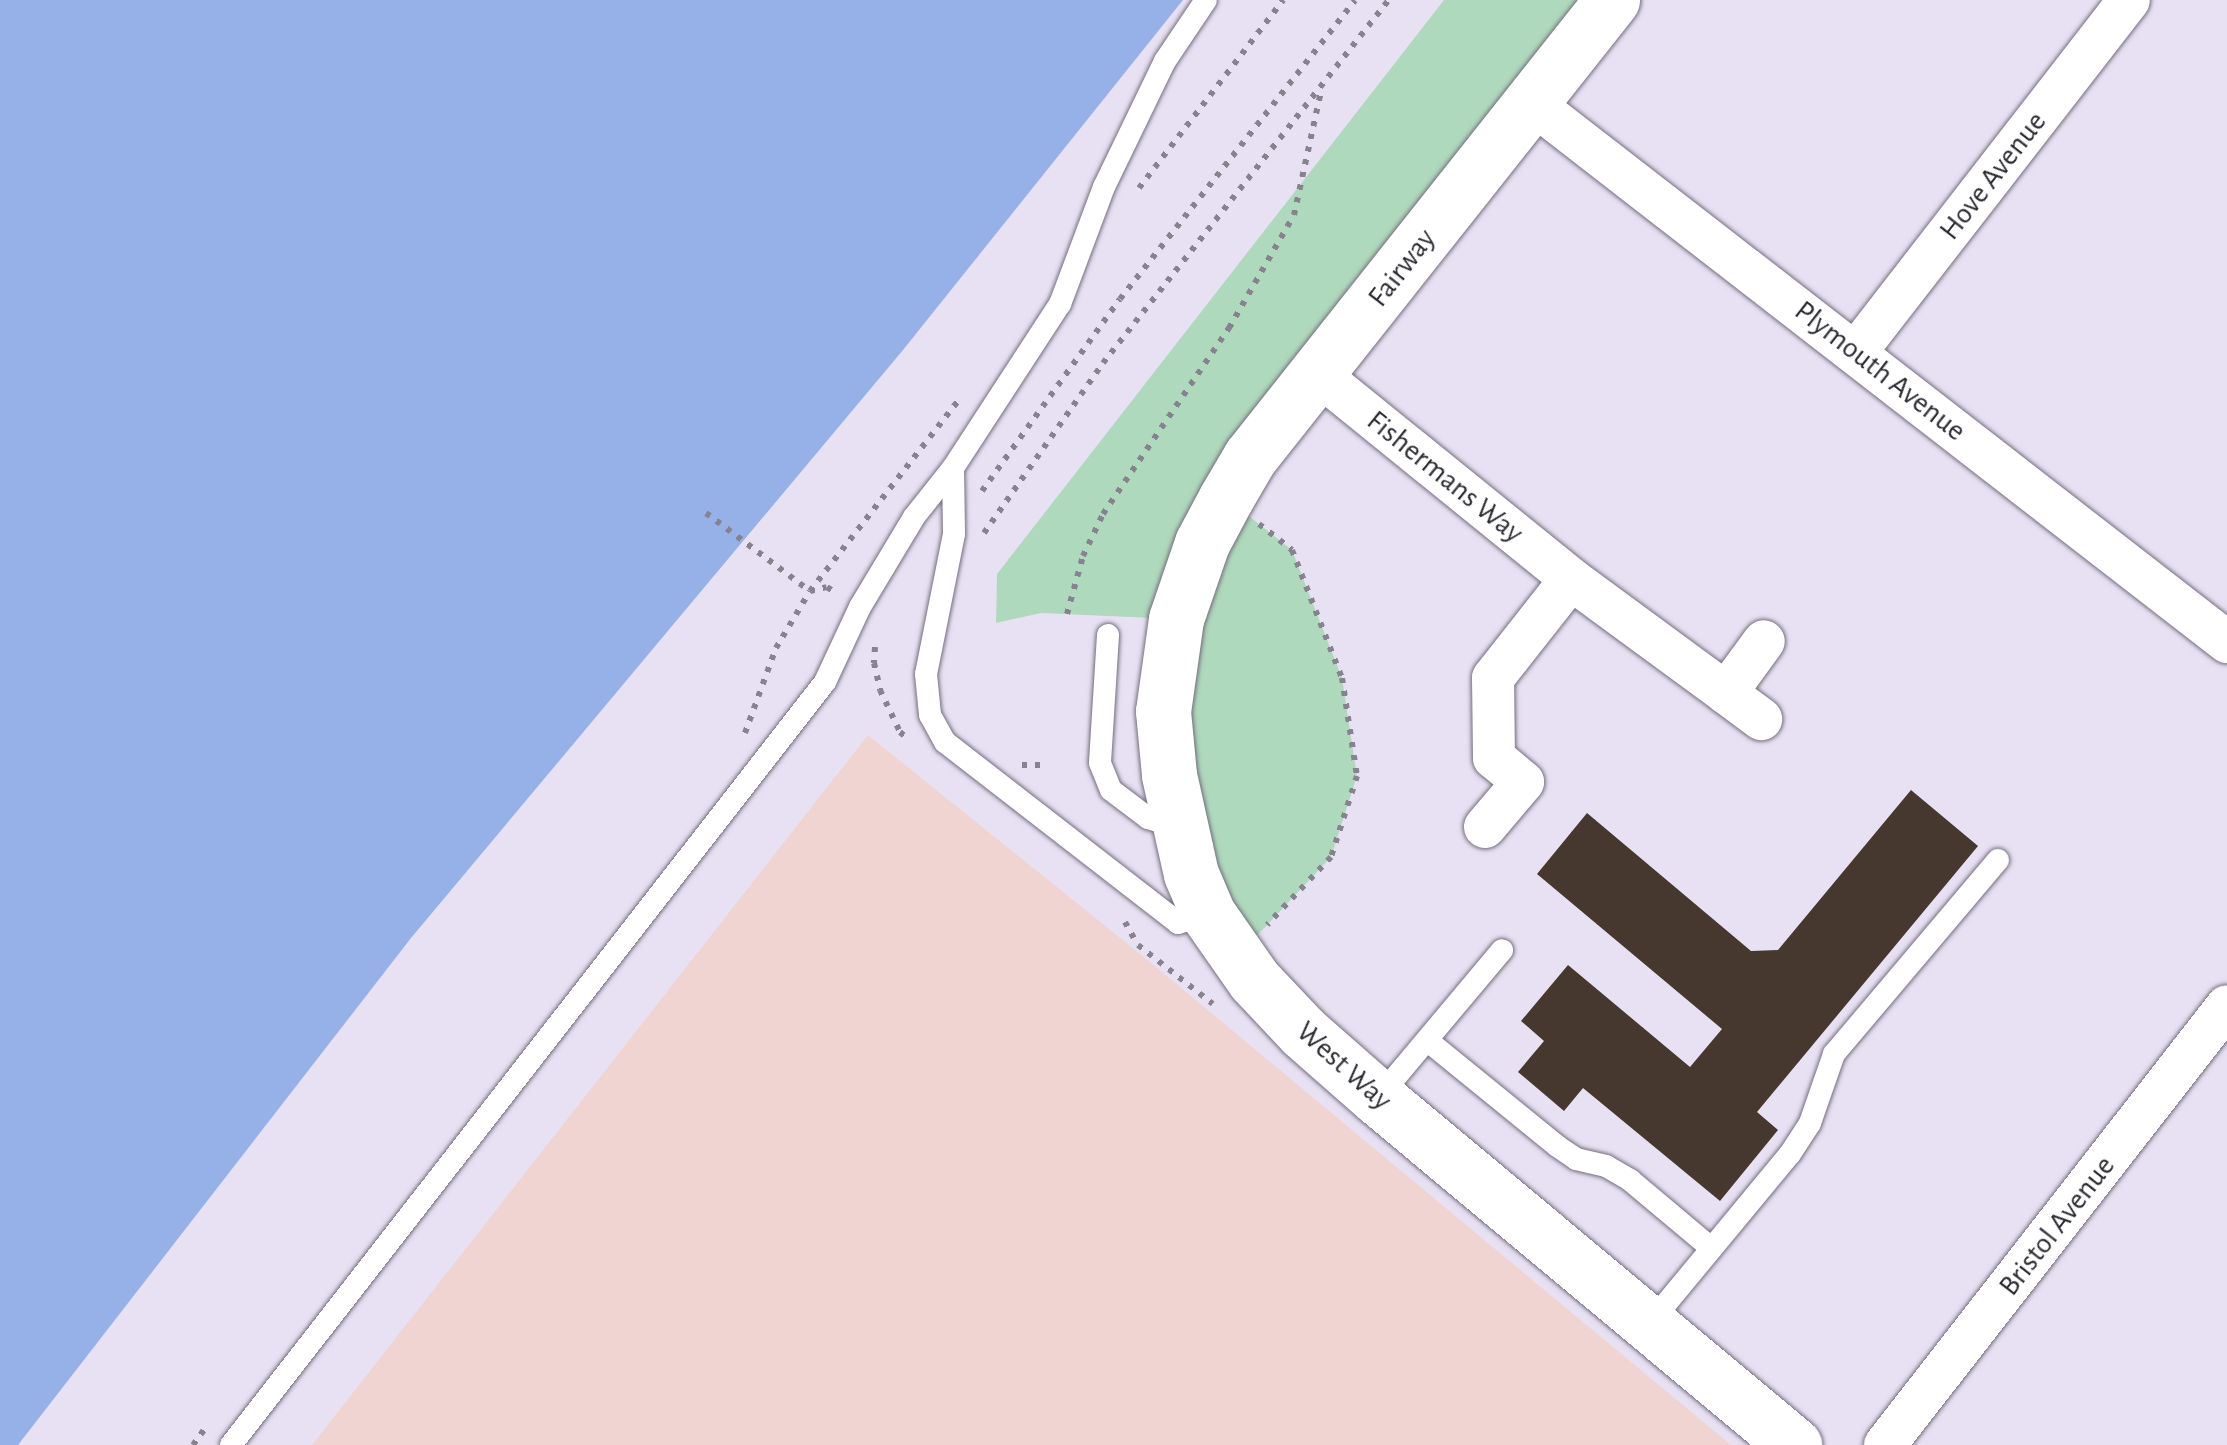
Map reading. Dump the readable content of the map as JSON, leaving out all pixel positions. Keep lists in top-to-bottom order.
{
  "streets": {
    "street": [
      "Hove Avenue",
      "Fairway",
      "Plymouth Avenue",
      "Fishermans Way",
      "West Way",
      "Bristol Avenue"
    ]
  },
  "crossings": [
    ["Hove Avenue", "Plymouth Avenue"],
    ["Fairway", "Plymouth Avenue"],
    ["Fairway", "Fishermans Way"],
    ["Fairway", "West Way"]
  ]
}
